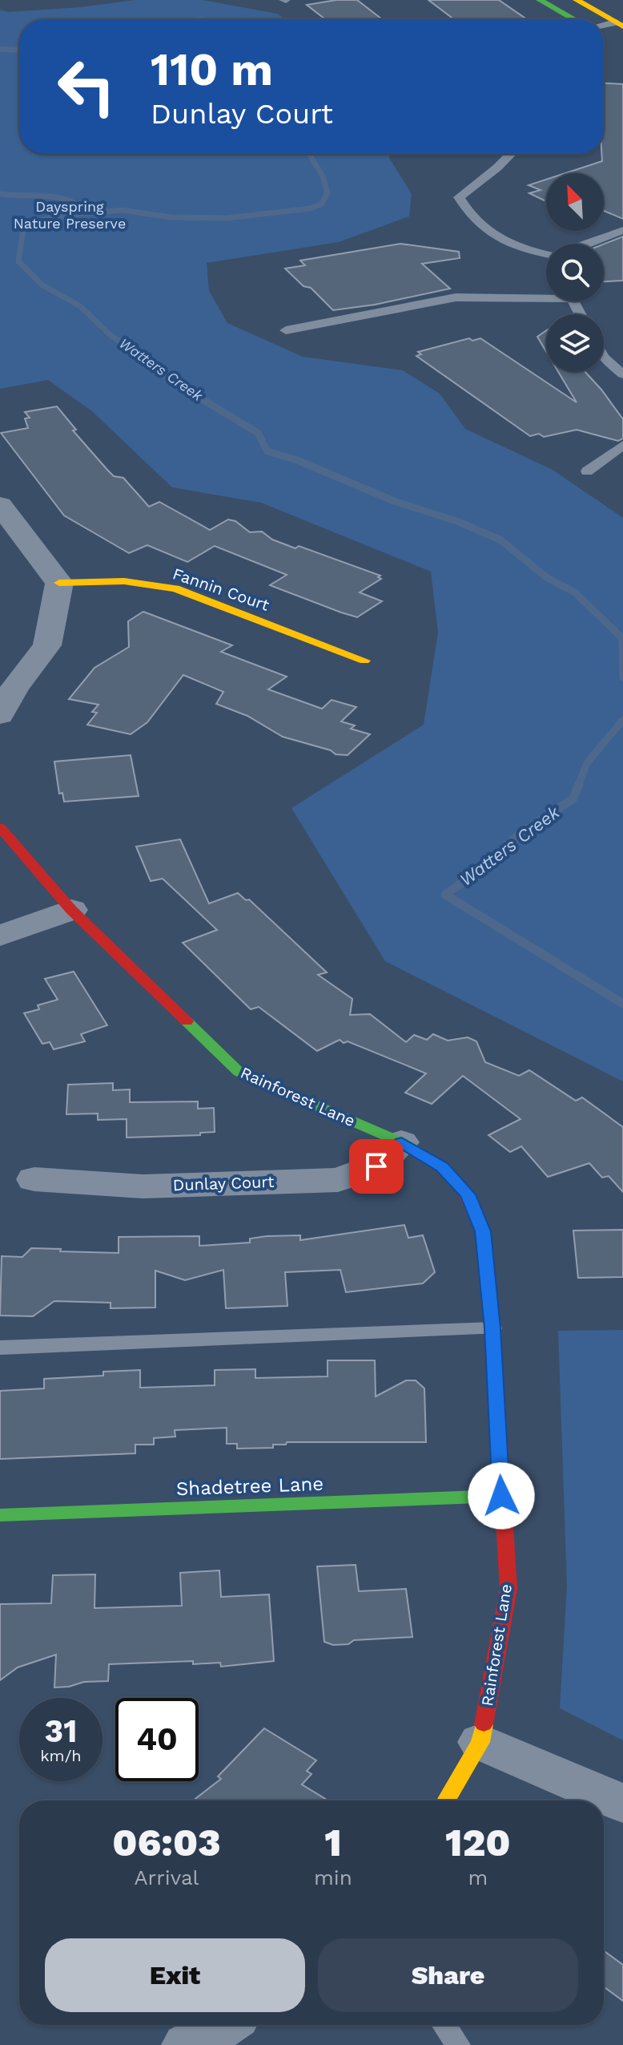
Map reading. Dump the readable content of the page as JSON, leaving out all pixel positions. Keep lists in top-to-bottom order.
{
  "streets": {
    "street": [
      "Fannin Court",
      "Rainforest Lane",
      "Dunlay Court",
      "Shadetree Lane"
    ]
  },
  "crossings": [
    ["Rainforest Lane", "Dunlay Court"],
    ["Rainforest Lane", "Shadetree Lane"]
  ],
  "water": ["Watters Creek"],
  "parks": ["Dayspring Nature Preserve"],
  "north": "top left",
  "page": {
    "turn": ["110 m", "Dunlay Court"],
    "speed": "31 km/h",
    "limit": "40",
    "eta": [
      "06:03",
      "Arrival",
      "1",
      "min",
      "120",
      "m"
    ],
    "buttons": ["Exit", "Share"]
  }
}
